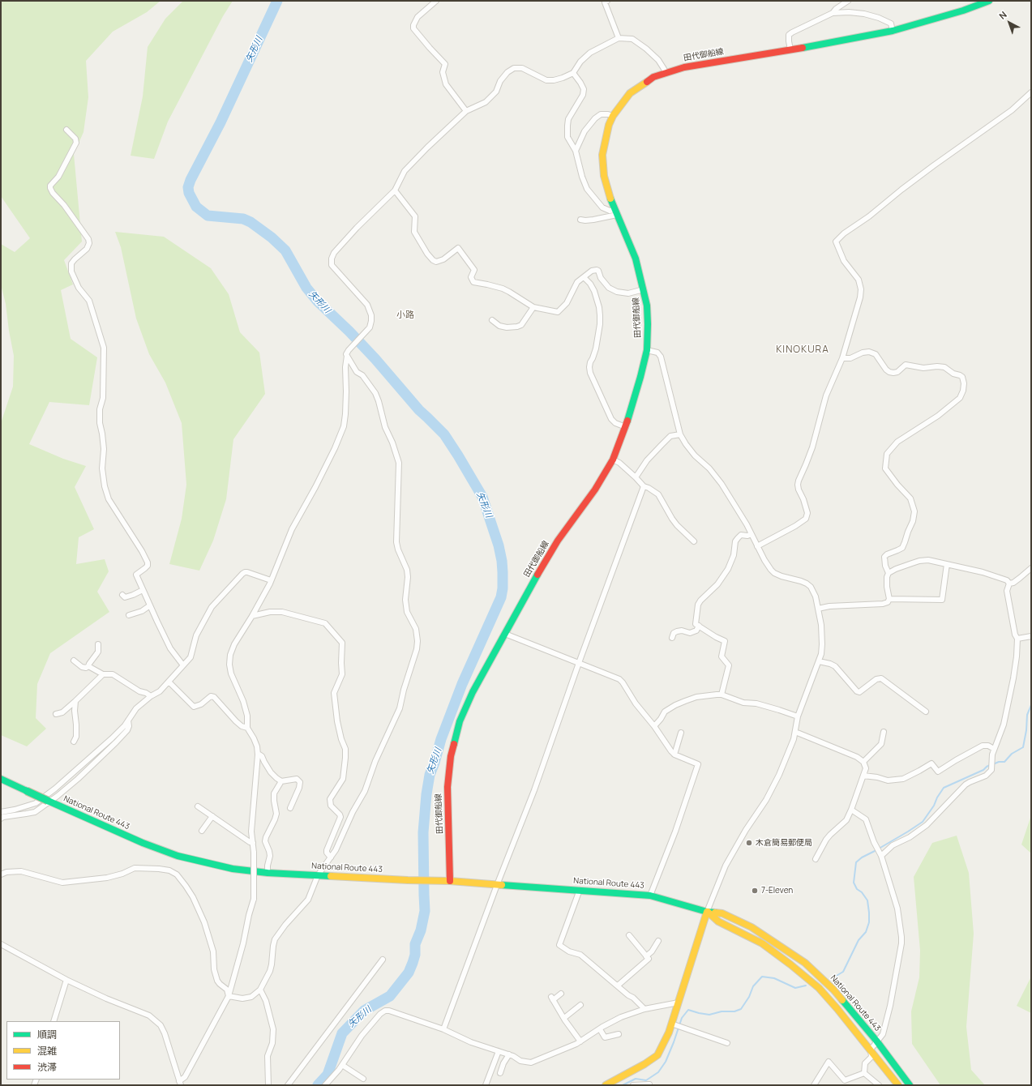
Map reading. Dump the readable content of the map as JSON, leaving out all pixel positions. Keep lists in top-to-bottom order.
{
  "streets": {
    "main road": ["田代御船線", "National Route 443"]
  },
  "crossings": [
    ["田代御船線", "National Route 443"]
  ],
  "districts": ["小路", "KINOKURA"],
  "water": ["矢形川"],
  "places": ["木倉簡易郵便局", "7-Eleven"],
  "legend": ["順調", "混雑", "渋滞"],
  "north": "top left"
}
